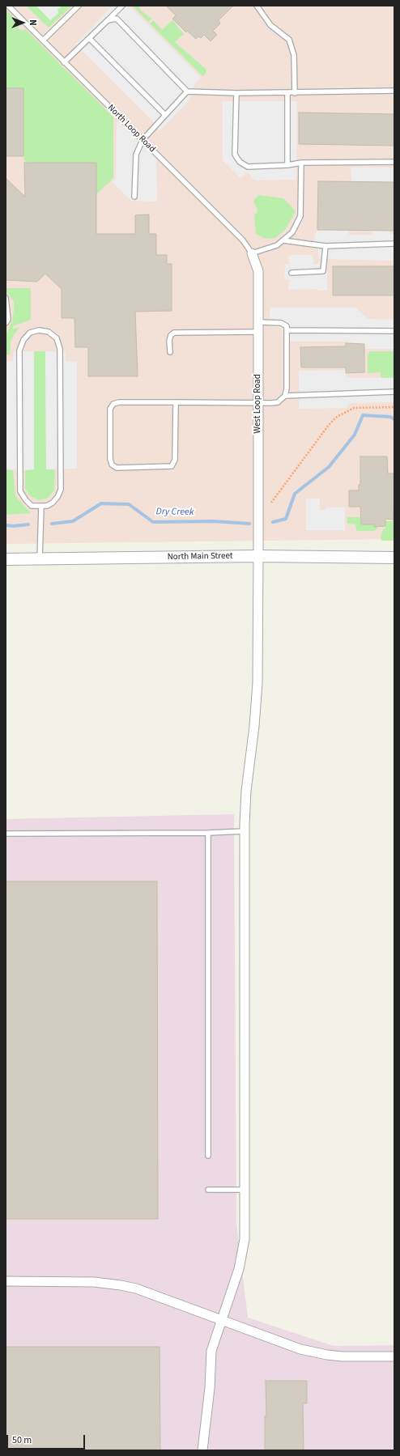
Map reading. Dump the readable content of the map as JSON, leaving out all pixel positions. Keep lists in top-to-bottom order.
{
  "streets": {
    "street": ["West Loop Road", "North Main Street"],
    "lane": ["North Loop Road"]
  },
  "crossings": [
    ["North Loop Road", "West Loop Road"],
    ["West Loop Road", "North Main Street"]
  ],
  "water": ["Dry Creek"],
  "scale_bar": "50 m",
  "north": "right"
}
